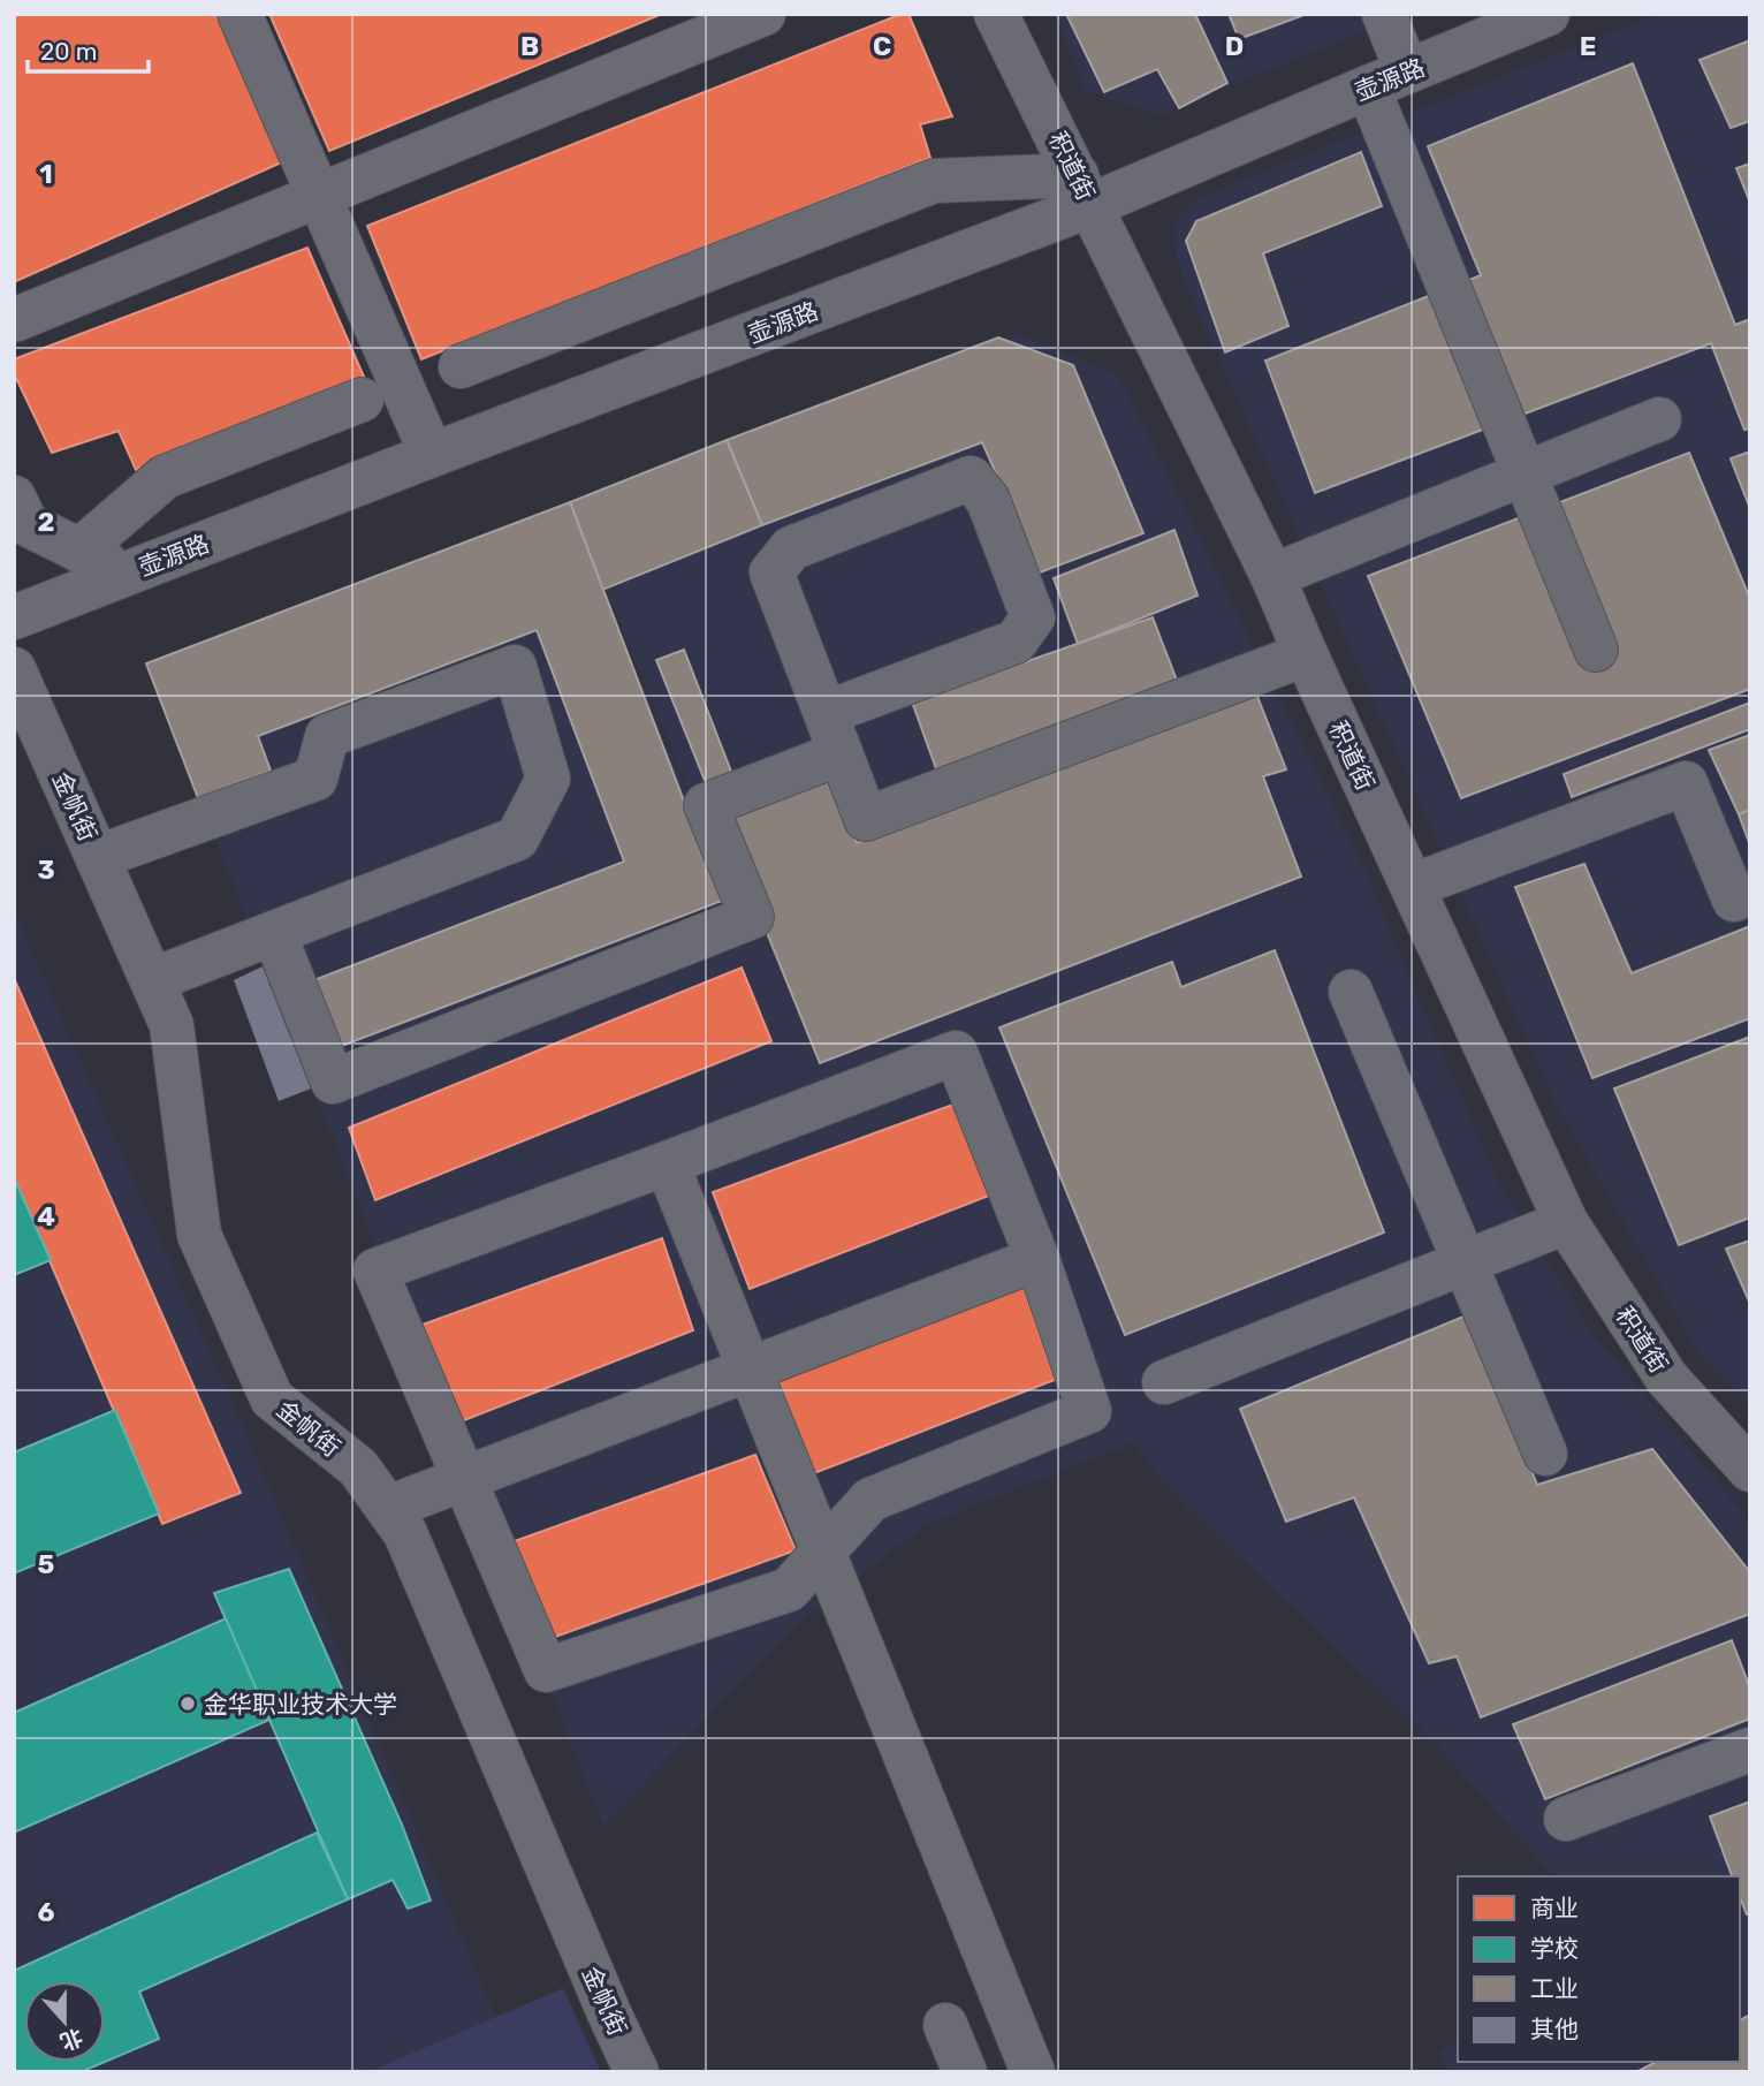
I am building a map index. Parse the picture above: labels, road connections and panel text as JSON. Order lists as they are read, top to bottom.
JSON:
{
  "streets": {
    "street": ["壶源路", "积道街", "金帆街"]
  },
  "crossings": [
    ["壶源路", "积道街"]
  ],
  "places": ["金华职业技术大学"],
  "legend": [
    "商业",
    "学校",
    "工业",
    "其他"
  ],
  "scale_bar": "20 m",
  "north": "bottom",
  "grid": {
    "columns": [
      "B",
      "C",
      "D",
      "E"
    ],
    "rows": [
      "1",
      "2",
      "3",
      "4",
      "5",
      "6"
    ]
  }
}
